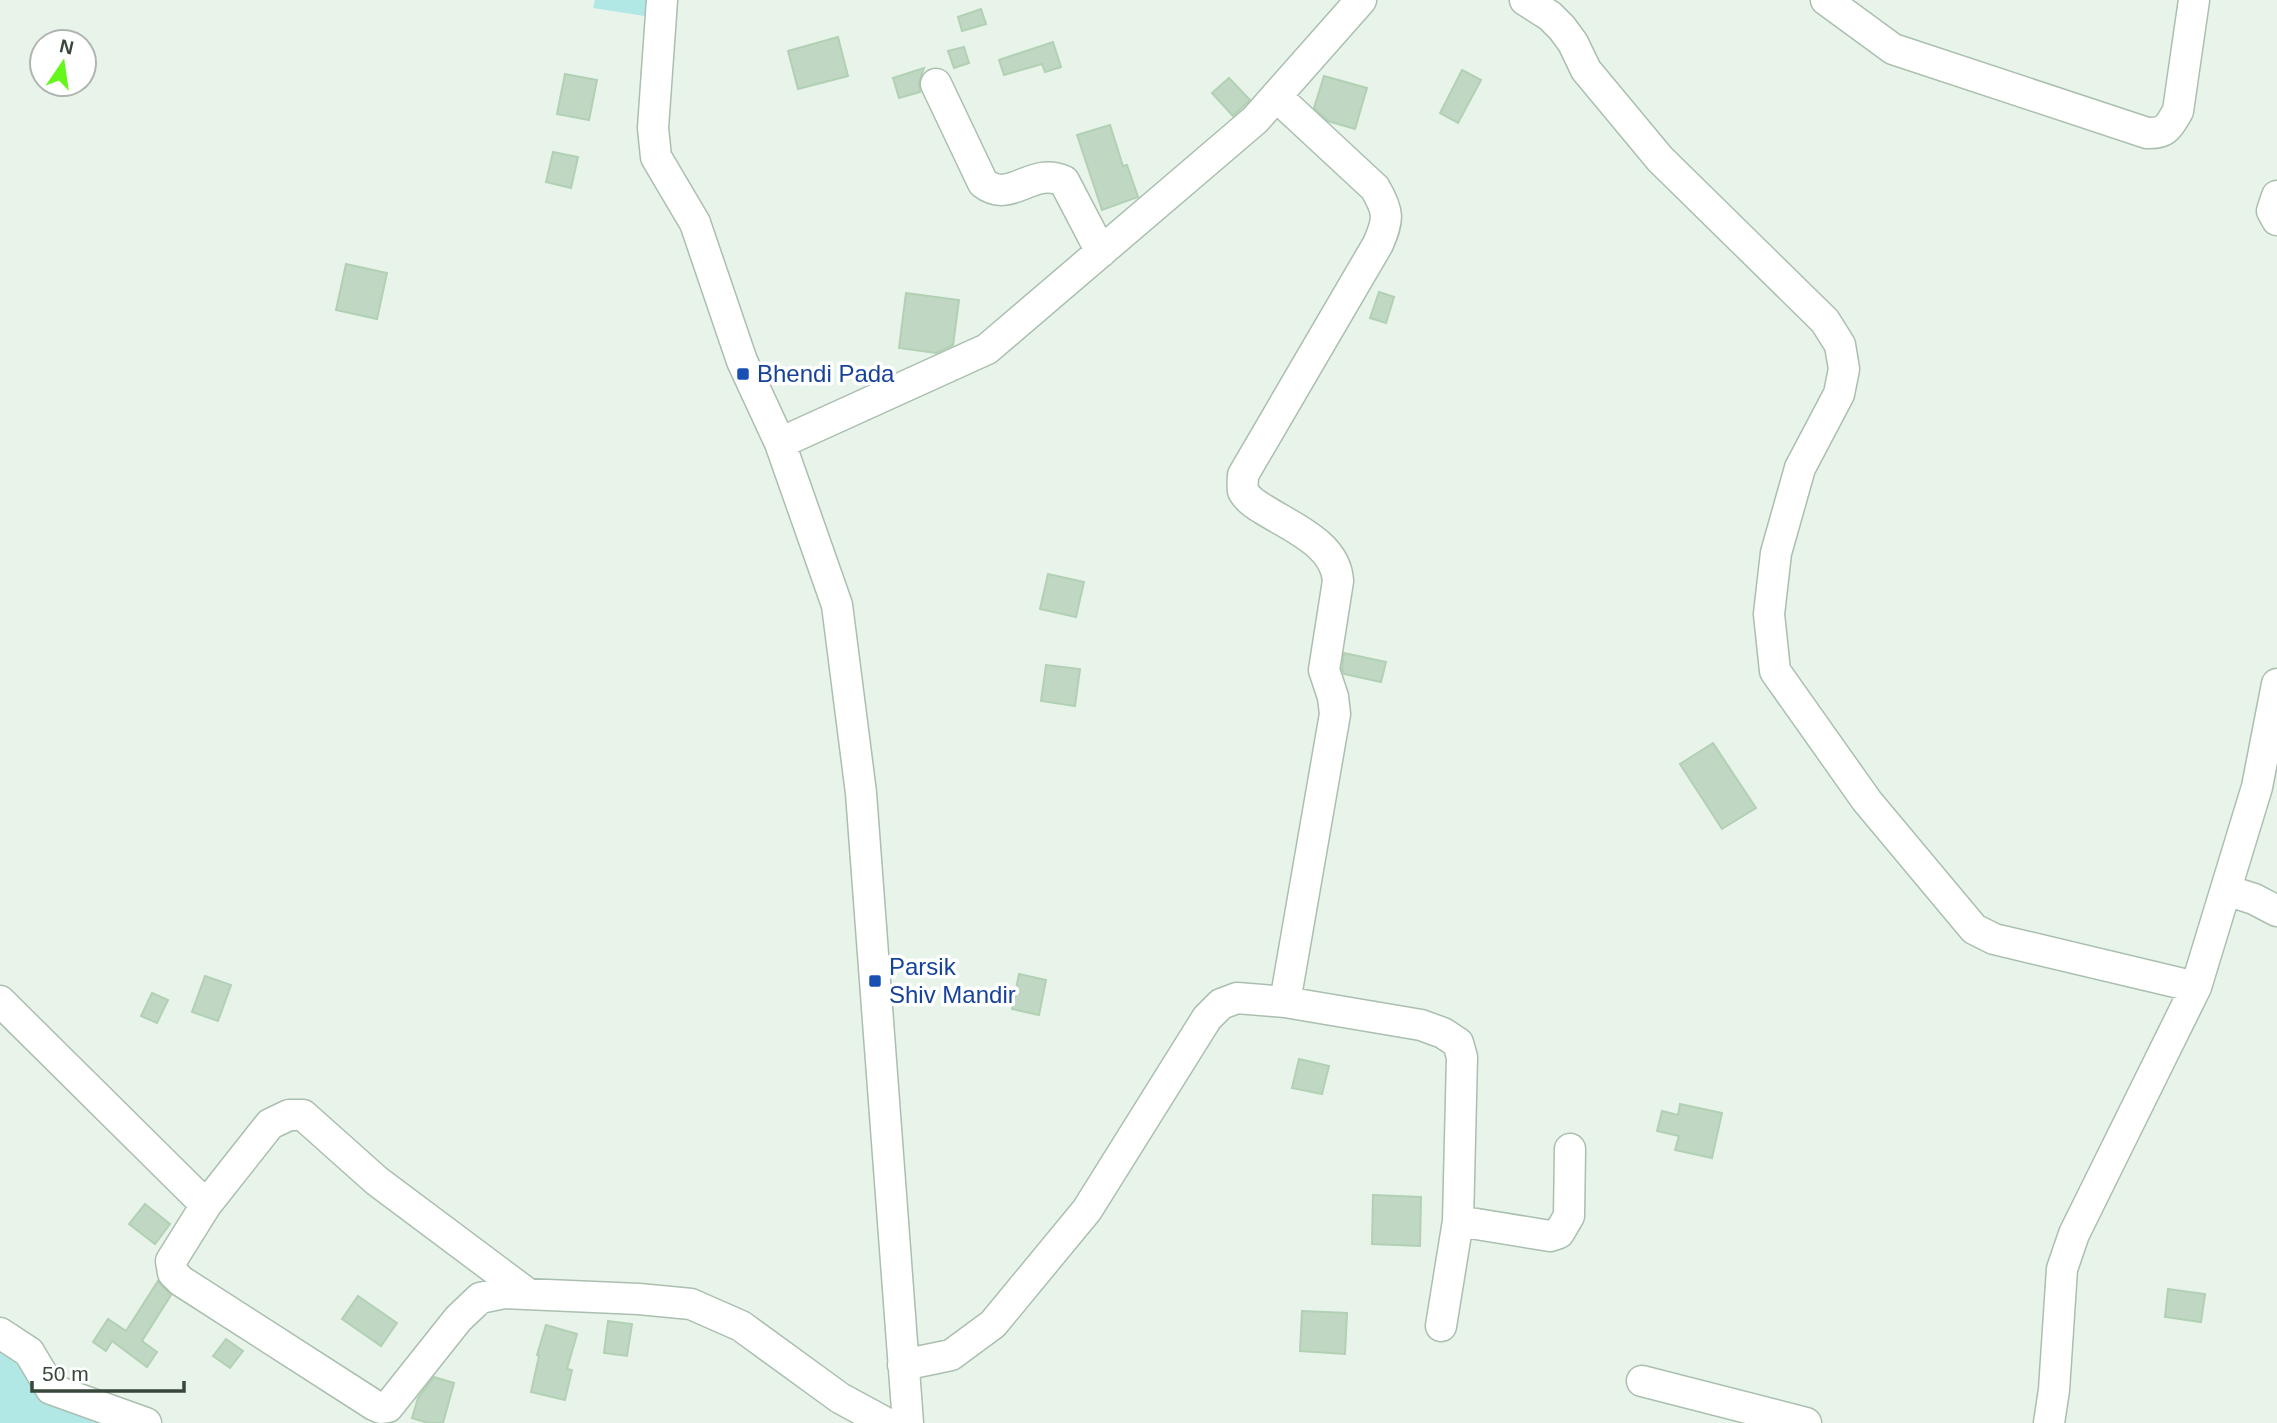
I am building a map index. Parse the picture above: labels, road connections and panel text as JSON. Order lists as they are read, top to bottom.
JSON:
{
  "places": {
    "transit": ["Bhendi Pada", "Parsik Shiv Mandir"]
  },
  "scale_bar": "50 m",
  "north": "top"
}
